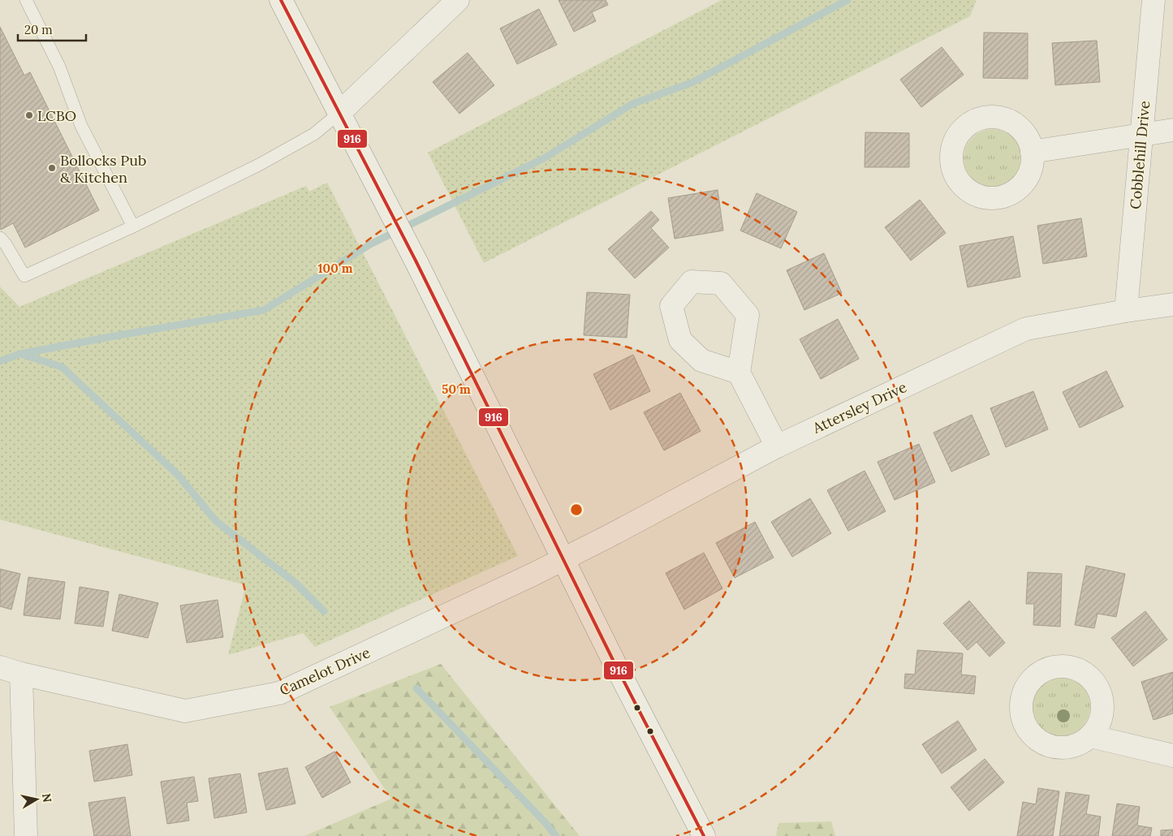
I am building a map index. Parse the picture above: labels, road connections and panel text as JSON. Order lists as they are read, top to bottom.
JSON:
{
  "streets": {
    "street": ["Cobblehill Drive", "Attersley Drive", "Camelot Drive"]
  },
  "crossings": [
    ["Cobblehill Drive", "Attersley Drive"],
    ["Attersley Drive", "Camelot Drive"]
  ],
  "places": ["LCBO", "Bollocks Pub & Kitchen"],
  "lines": ["transit line 916"],
  "scale_bar": "20 m",
  "north": "right",
  "rings": ["100 m", "50 m"]
}
